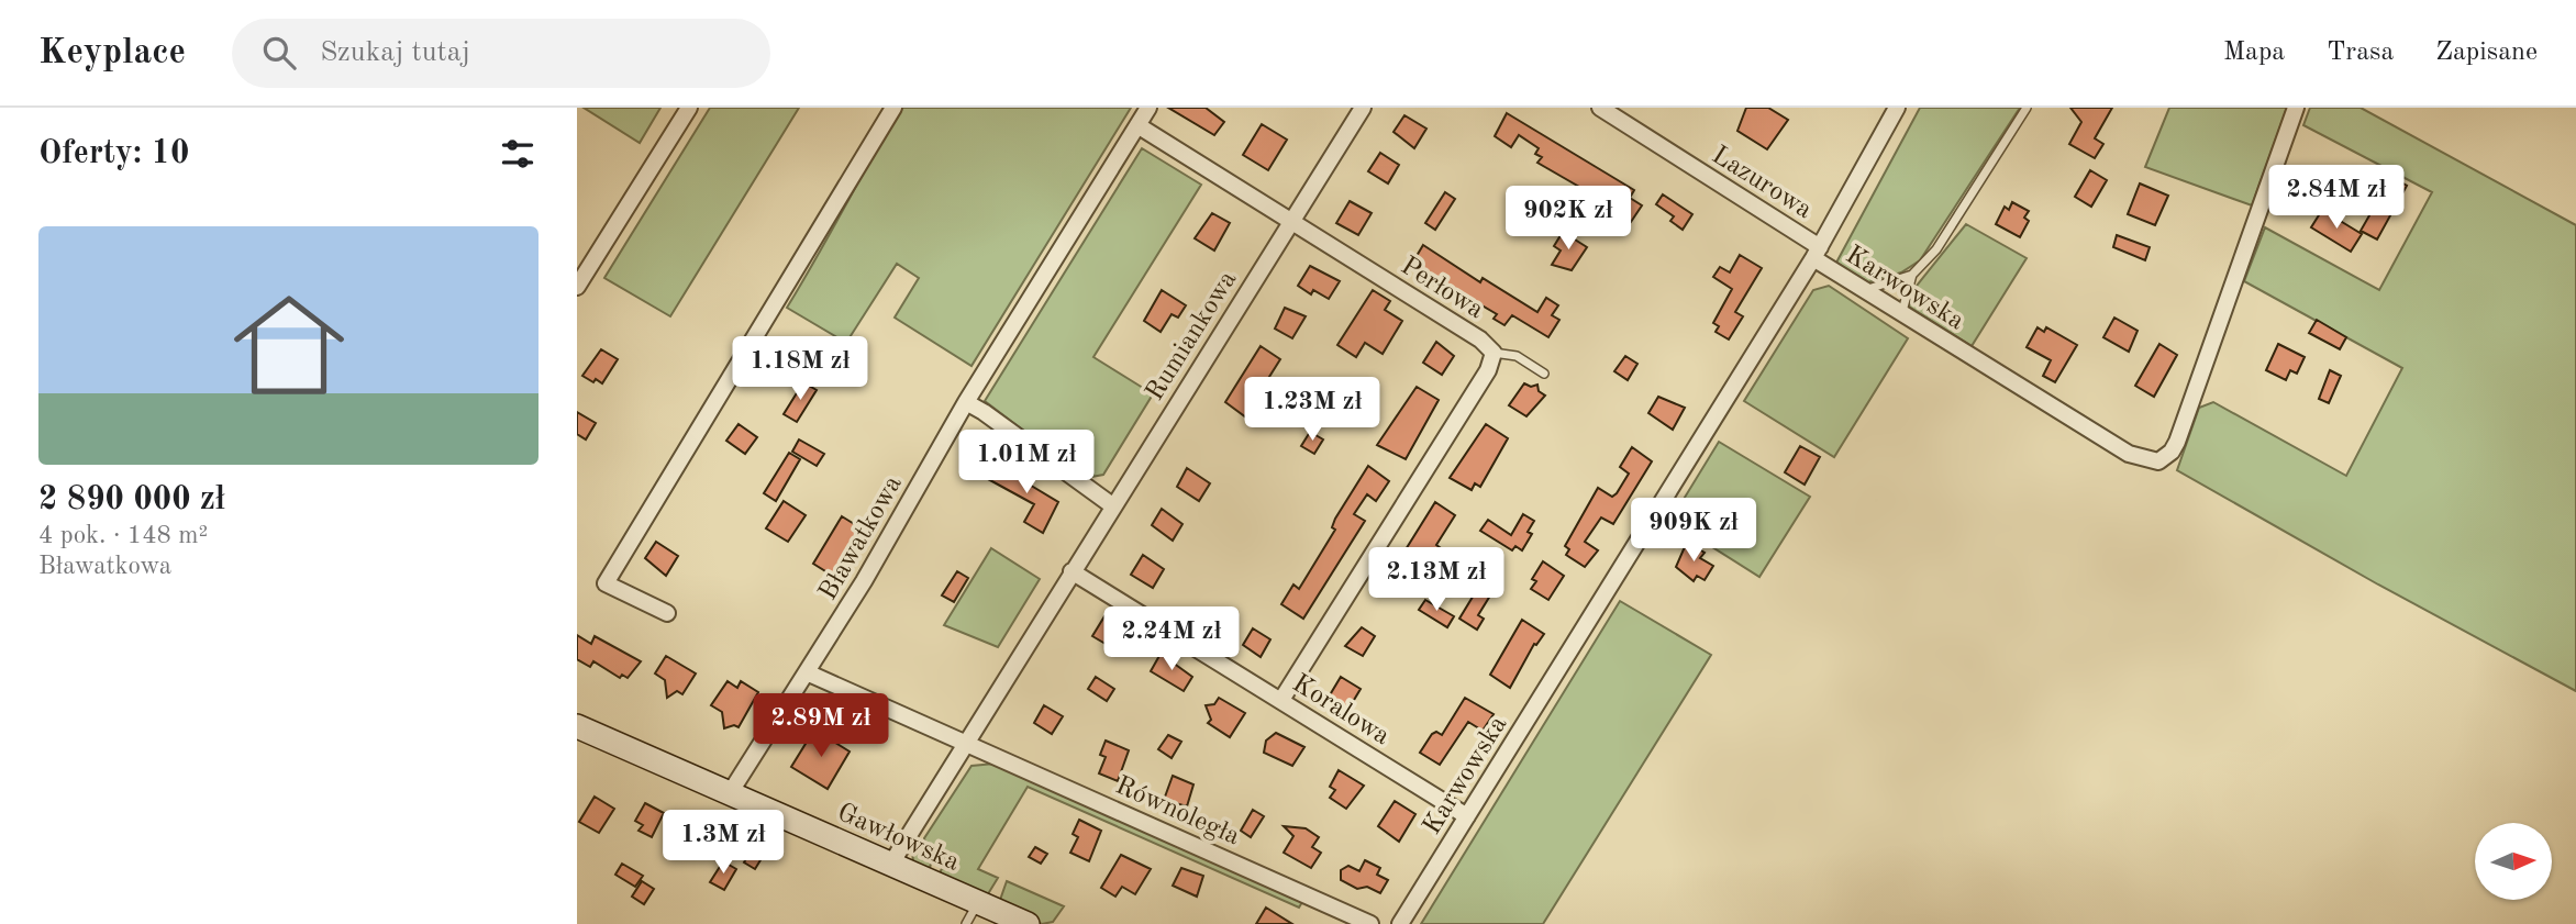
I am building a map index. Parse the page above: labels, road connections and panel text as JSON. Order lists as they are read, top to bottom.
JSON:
{
  "streets": {
    "street": [
      "Lazurowa",
      "Perłowa",
      "Karwowska",
      "Rumiankowa",
      "Bławatkowa",
      "Koralowa",
      "Równoległa",
      "Gawłowska"
    ]
  },
  "crossings": [
    ["Lazurowa", "Karwowska"],
    ["Perłowa", "Rumiankowa"],
    ["Perłowa", "Bławatkowa"],
    ["Perłowa", "Koralowa"],
    ["Karwowska", "Koralowa"],
    ["Rumiankowa", "Koralowa"],
    ["Rumiankowa", "Równoległa"],
    ["Rumiankowa", "Gawłowska"],
    ["Bławatkowa", "Równoległa"],
    ["Bławatkowa", "Gawłowska"]
  ],
  "north": "right",
  "page": {
    "header": "Keyplace",
    "search": "Szukaj tutaj",
    "nav": ["Mapa", "Trasa", "Zapisane"],
    "heading": "Oferty: 10",
    "price": [
      "2.84M zł",
      "902K zł",
      "1.18M zł",
      "1.23M zł",
      "1.01M zł",
      "909K zł",
      "2.13M zł",
      "2.24M zł",
      "2.89M zł",
      "1.3M zł"
    ],
    "list": [
      {
        "name": "2 890 000 zł",
        "note": "4 pok. · 148 m² · Bławatkowa"
      }
    ]
  }
}
